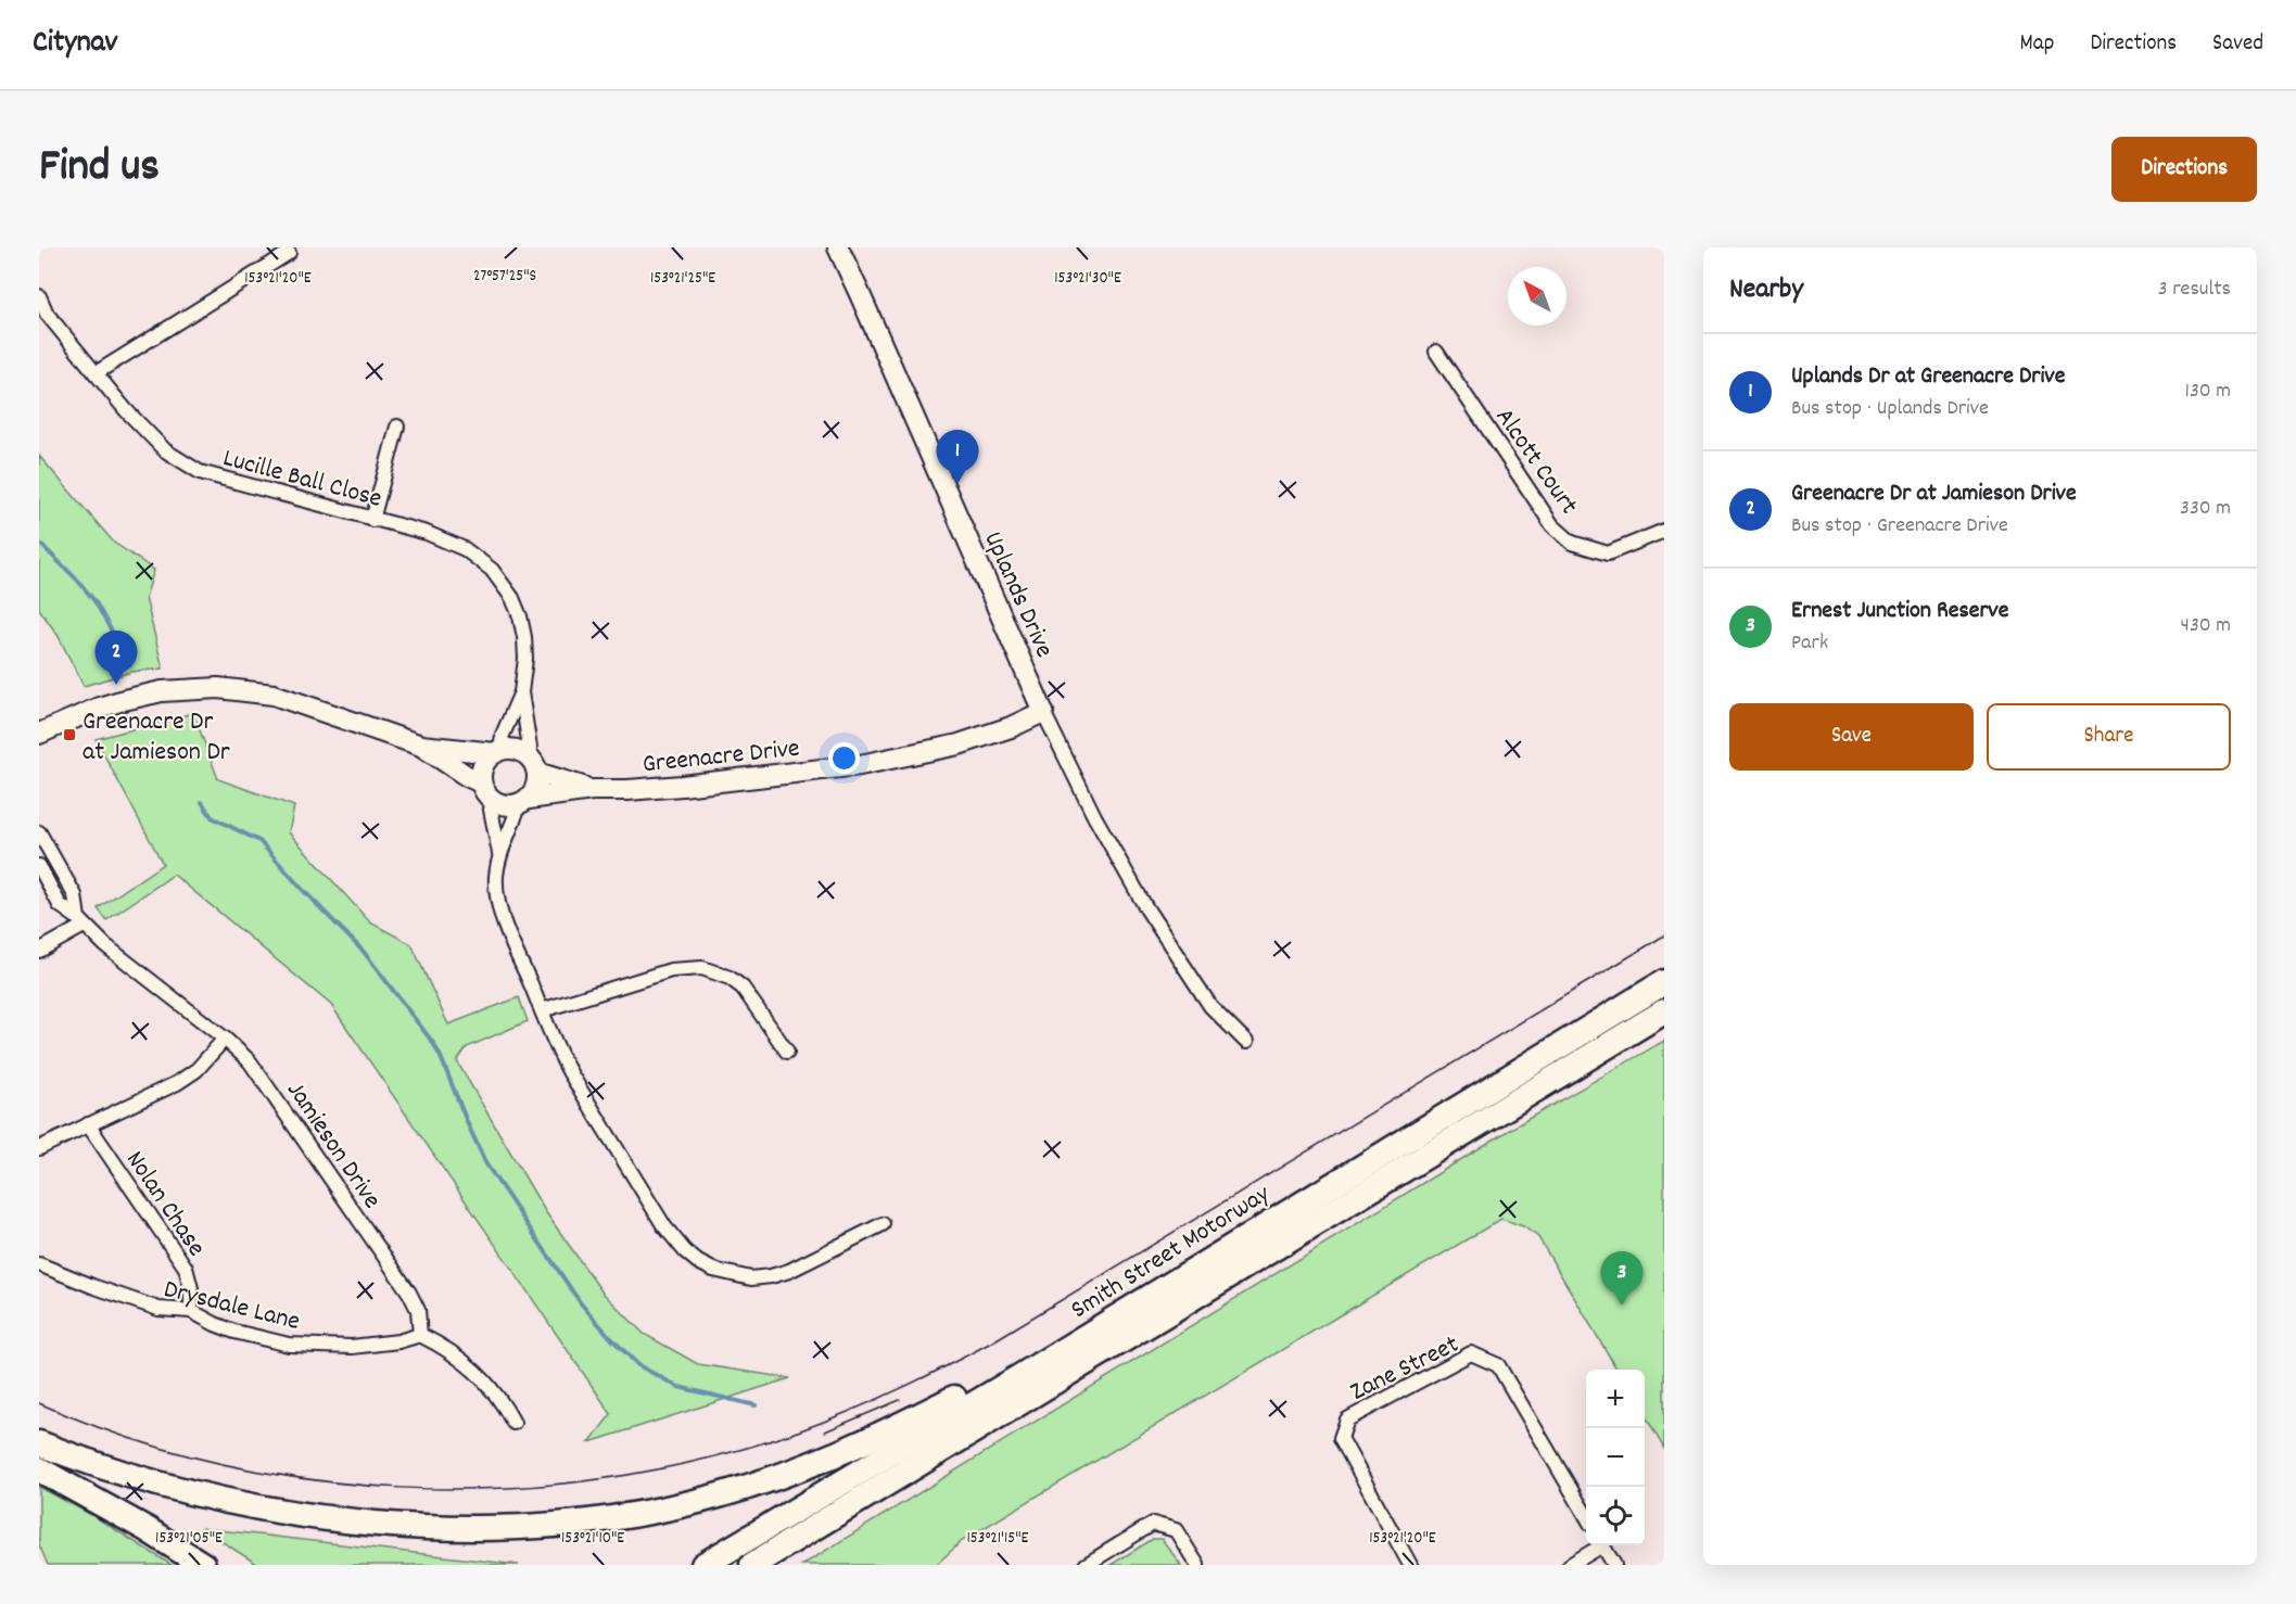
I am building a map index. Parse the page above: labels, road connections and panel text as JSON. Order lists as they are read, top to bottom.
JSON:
{
  "streets": {
    "highway": ["Smith Street Motorway"],
    "street": [
      "Alcott Court",
      "Lucille Ball Close",
      "Uplands Drive",
      "Greenacre Drive",
      "Jamieson Drive",
      "Nolan Chase",
      "Drysdale Lane",
      "Zane Street"
    ]
  },
  "crossings": [
    ["Lucille Ball Close", "Greenacre Drive"],
    ["Uplands Drive", "Greenacre Drive"],
    ["Jamieson Drive", "Drysdale Lane"],
    ["Nolan Chase", "Drysdale Lane"]
  ],
  "places": {
    "transit": ["Greenacre Dr at Jamieson Dr"]
  },
  "north": "top left",
  "page": {
    "header": "Citynav",
    "nav": ["Map", "Directions", "Saved"],
    "title": "Find us",
    "buttons": [
      "Directions",
      ["Save", "Share"]
    ],
    "heading": ["Nearby", "3 results"],
    "list": [
      {
        "mark": "1",
        "name": "Uplands Dr at Greenacre Drive",
        "note": "Bus stop · Uplands Drive",
        "value": "130 m"
      },
      {
        "mark": "2",
        "name": "Greenacre Dr at Jamieson Drive",
        "note": "Bus stop · Greenacre Drive",
        "value": "330 m"
      },
      {
        "mark": "3",
        "name": "Ernest Junction Reserve",
        "note": "Park",
        "value": "430 m"
      }
    ],
    "pins": ["1", "2", "3"],
    "map_buttons": ["+", "−"]
  },
  "coordinates": [
    "27°57'25\"S",
    "153°21'20\"E",
    "153°21'25\"E",
    "153°21'30\"E",
    "153°21'05\"E",
    "153°21'10\"E",
    "153°21'15\"E"
  ]
}
